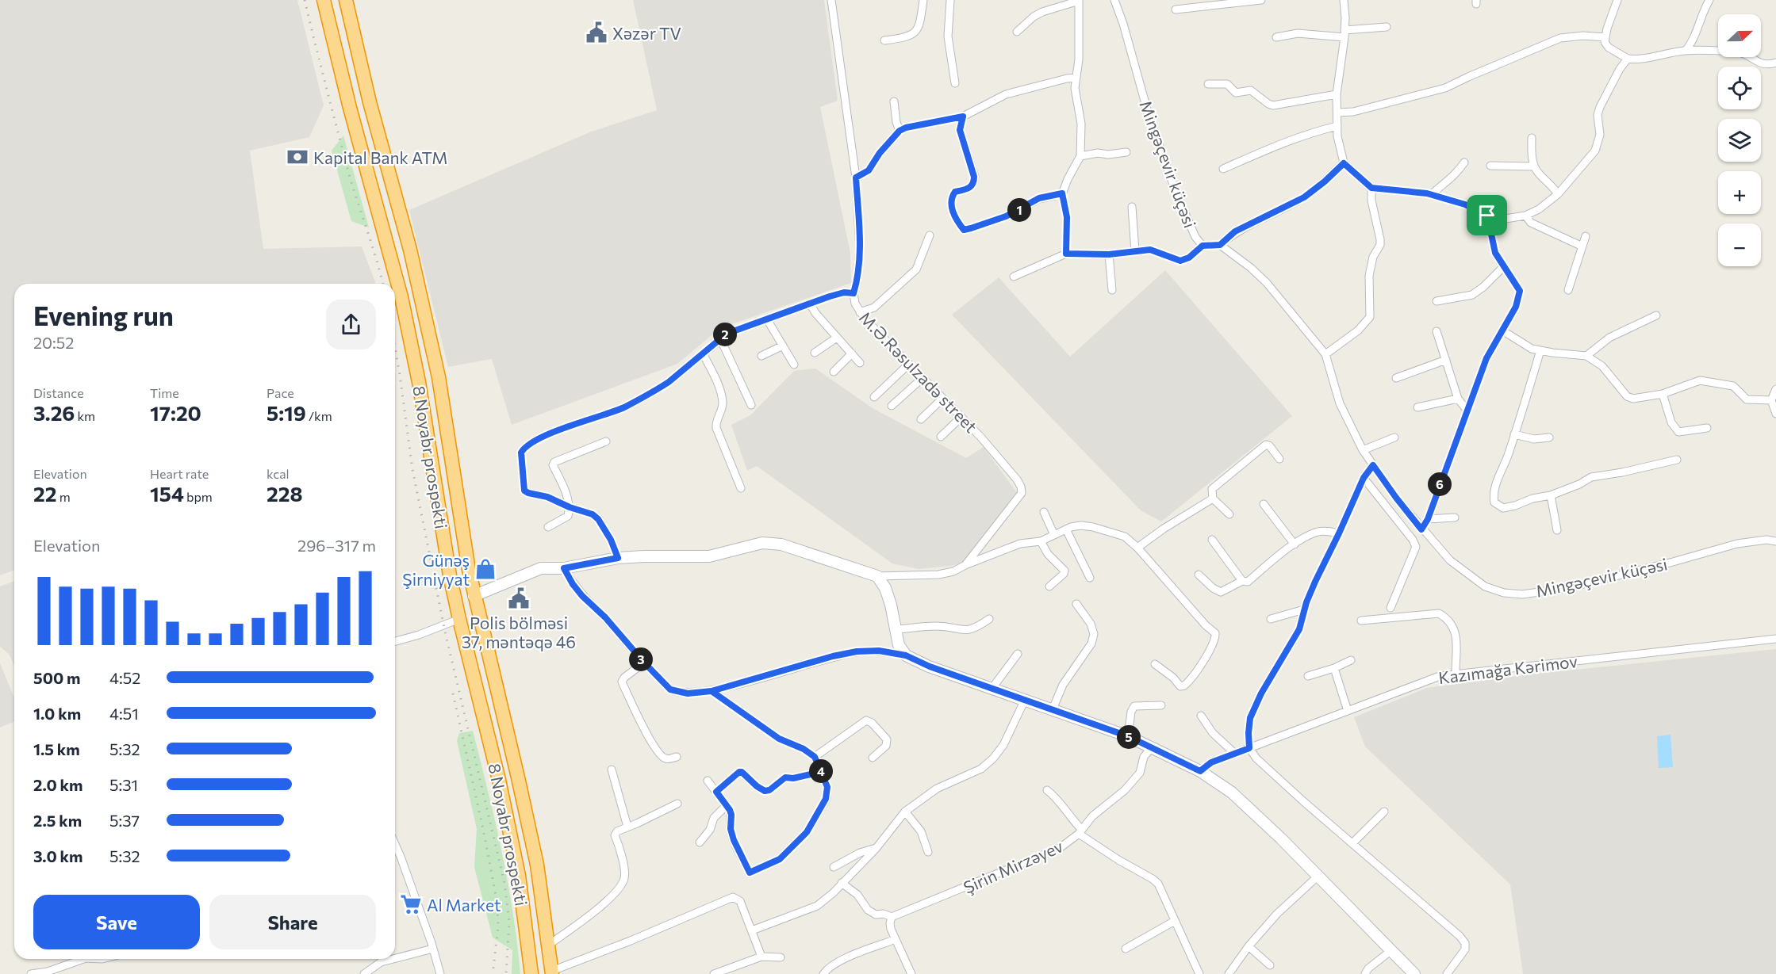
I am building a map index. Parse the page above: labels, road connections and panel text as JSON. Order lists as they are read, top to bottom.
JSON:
{
  "streets": {
    "highway": ["8 Noyabr prospekti"],
    "street": [
      "Mingəçevir küçəsi",
      "M.Ə.Rəsulzadə street",
      "Kazımağa Kərimov",
      "Şirin Mirzəyev"
    ]
  },
  "places": {
    "public building": ["Xəzər TV", "Polis bölməsi 37, məntəqə 46"],
    "bank": ["Kapital Bank ATM"],
    "shop": ["Günəş Şirniyyat"],
    "supermarket": ["Al Market"]
  },
  "north": "right",
  "page": {
    "map_buttons": ["+", "−"],
    "pins": [
      "1",
      "2",
      "6",
      "3",
      "5",
      "4"
    ],
    "heading": ["Evening run", "20:52"],
    "stats": [
      ["Distance", "3.26 km"],
      ["Time", "17:20"],
      ["Pace", "5:19 /km"],
      ["Elevation", "22 m"],
      ["Heart rate", "154 bpm"],
      ["kcal", "228"]
    ],
    "chart": ["Elevation", "296–317 m"],
    "list": [
      {
        "name": "500 m",
        "note": "4:52"
      },
      {
        "name": "1.0 km",
        "note": "4:51"
      },
      {
        "name": "1.5 km",
        "note": "5:32"
      },
      {
        "name": "2.0 km",
        "note": "5:31"
      },
      {
        "name": "2.5 km",
        "note": "5:37"
      },
      {
        "name": "3.0 km",
        "note": "5:32"
      }
    ],
    "buttons": ["Save", "Share"]
  }
}
